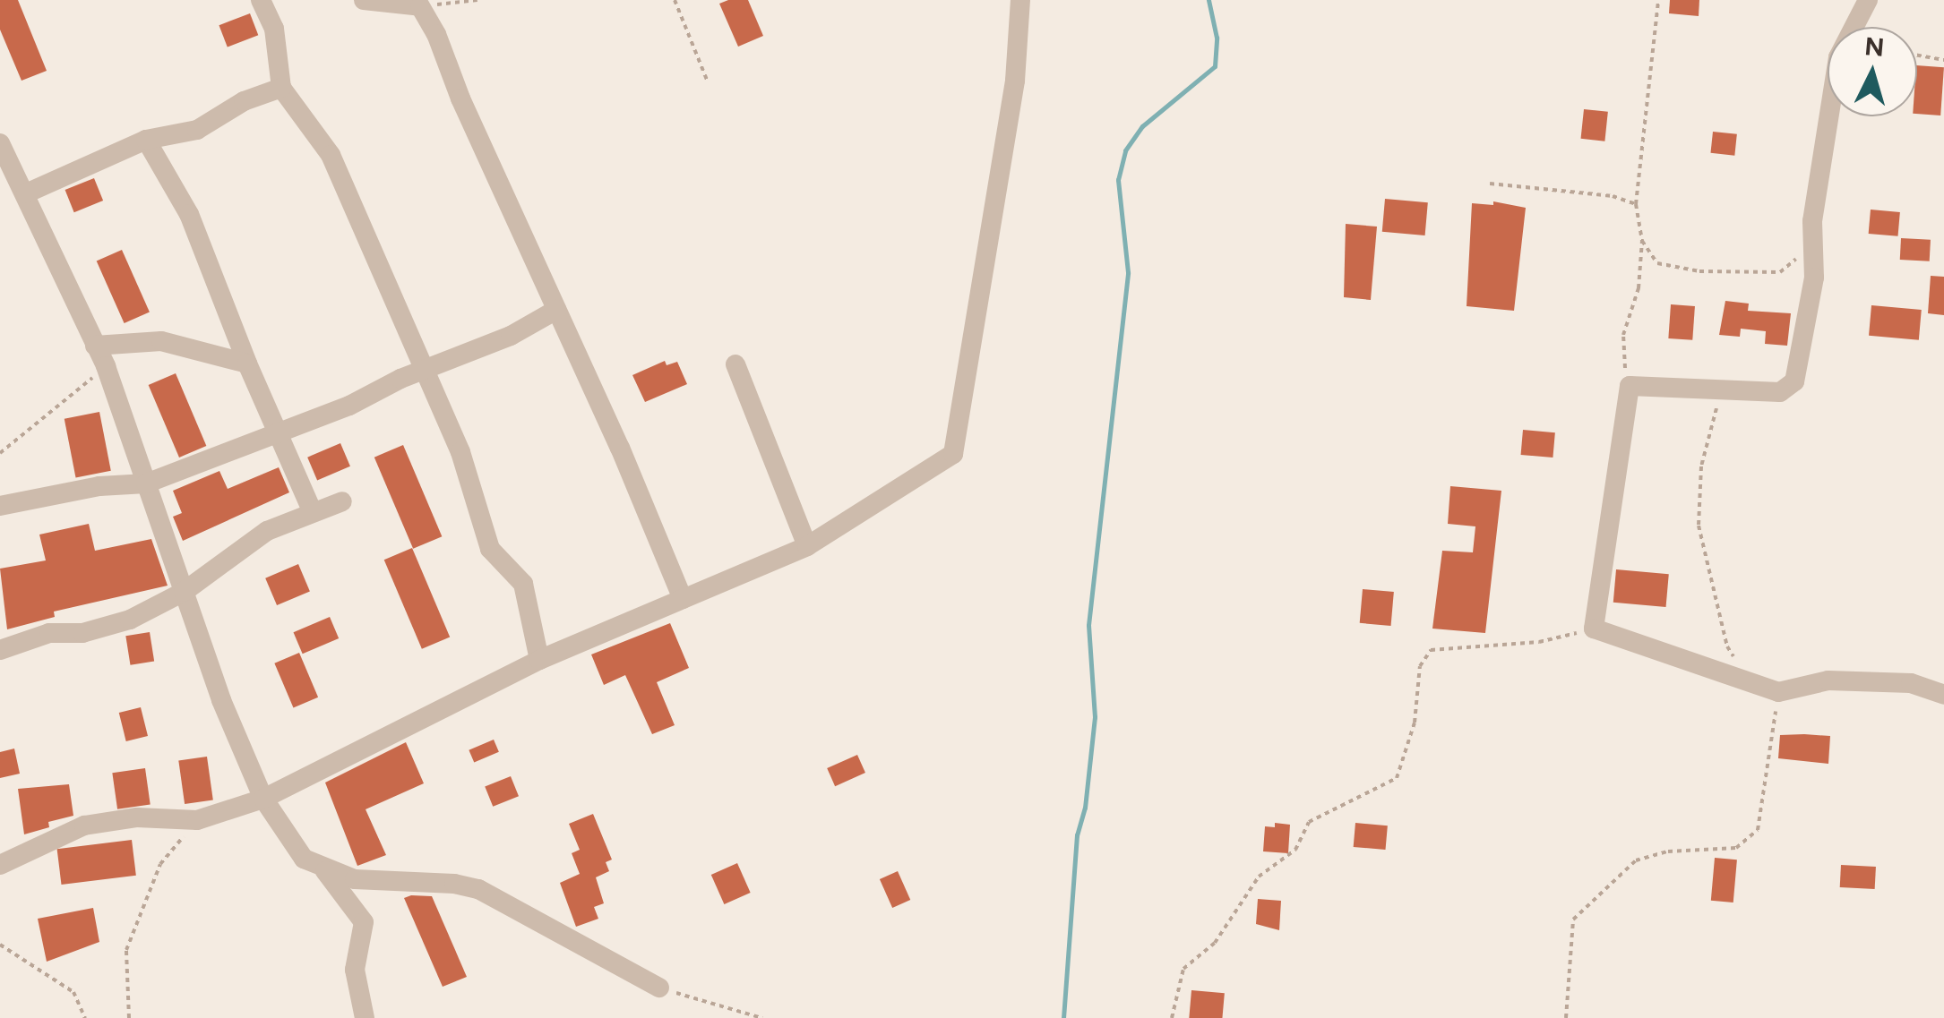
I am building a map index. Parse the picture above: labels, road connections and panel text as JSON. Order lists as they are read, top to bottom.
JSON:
{
  "north": "top"
}
